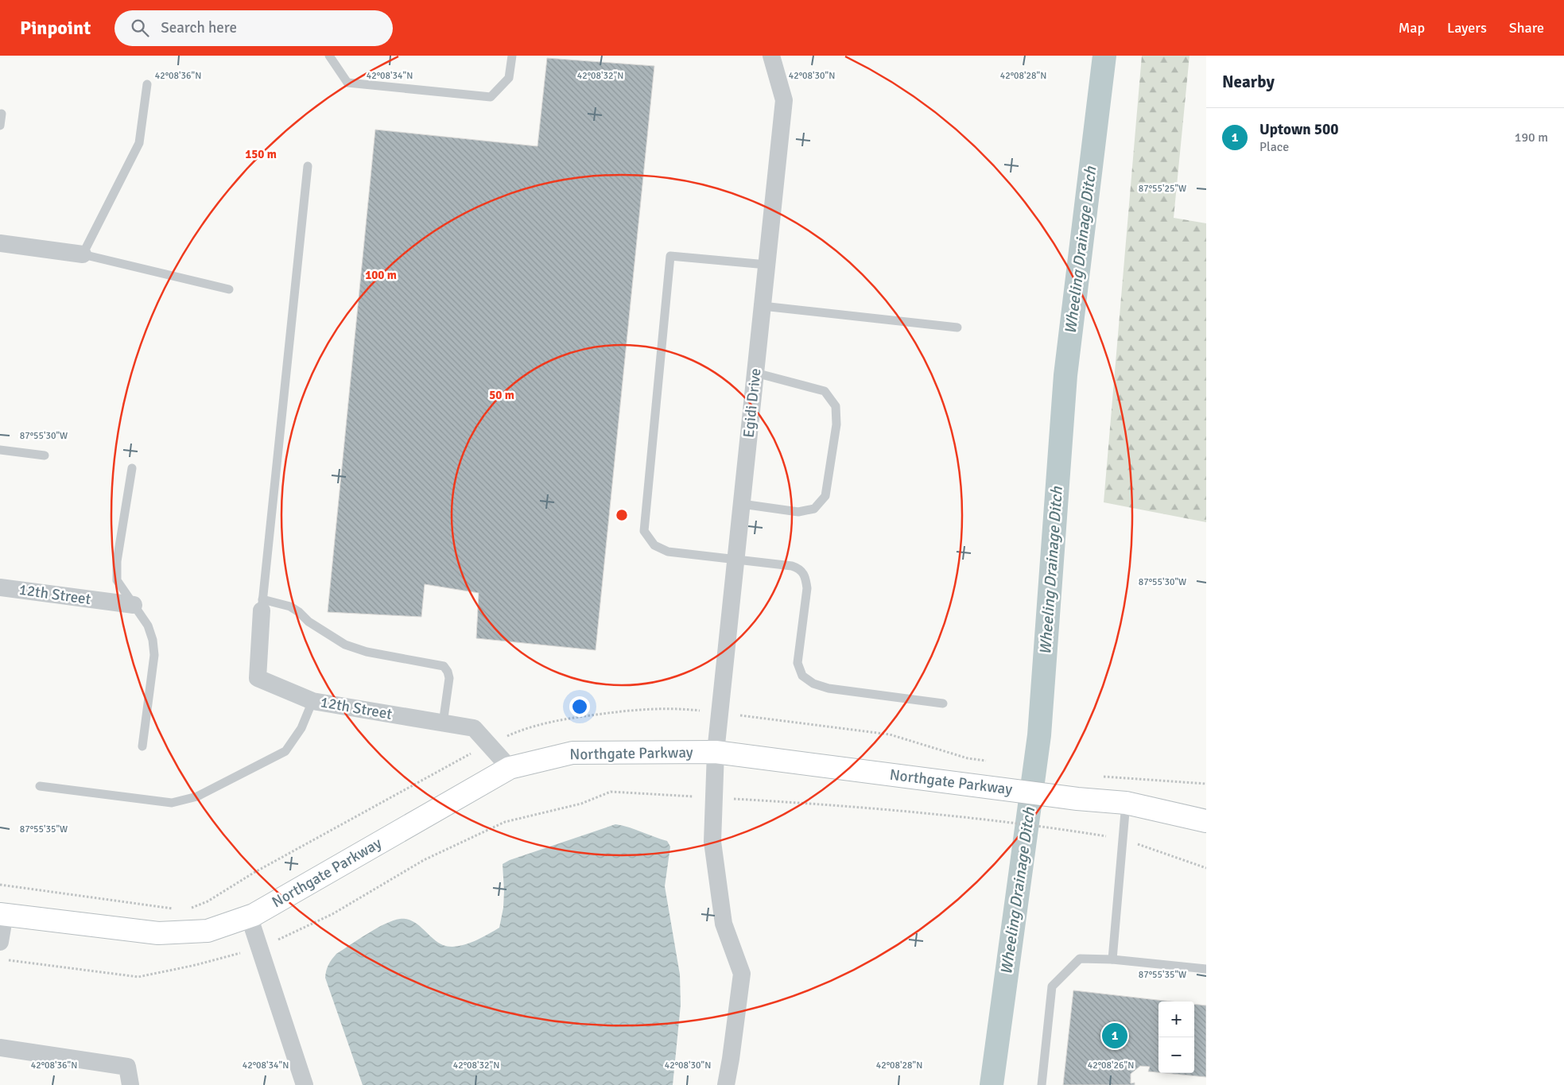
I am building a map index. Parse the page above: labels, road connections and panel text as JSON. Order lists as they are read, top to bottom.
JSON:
{
  "streets": {
    "street": ["Egidi Drive", "12th Street", "Northgate Parkway"]
  },
  "crossings": [
    ["Egidi Drive", "Northgate Parkway"],
    ["12th Street", "Northgate Parkway"]
  ],
  "water": ["Wheeling Drainage Ditch"],
  "page": {
    "header": "Pinpoint",
    "search": "Search here",
    "nav": ["Map", "Layers", "Share"],
    "heading": "Nearby",
    "list": [
      {
        "mark": "1",
        "name": "Uptown 500",
        "note": "Place",
        "value": "190 m"
      }
    ],
    "map_buttons": ["+", "−"],
    "pins": "1"
  },
  "coordinates": [
    "42°08'36\"N",
    "42°08'34\"N",
    "42°08'32\"N",
    "42°08'30\"N",
    "42°08'28\"N",
    "87°55'25\"W",
    "87°55'30\"W",
    "87°55'35\"W",
    "42°08'26\"N"
  ],
  "rings": ["150 m", "100 m", "50 m"]
}
